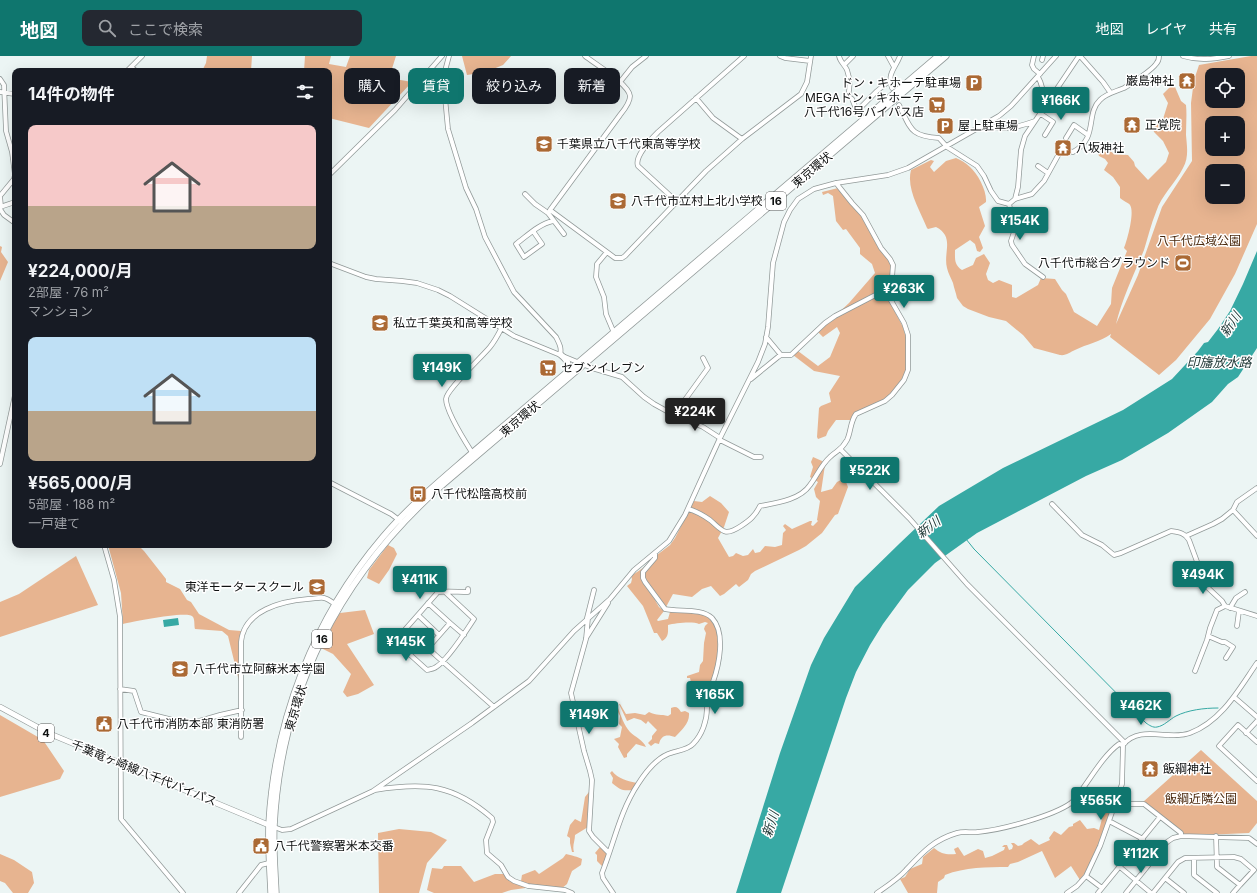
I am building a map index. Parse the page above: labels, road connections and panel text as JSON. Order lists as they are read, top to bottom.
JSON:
{
  "streets": {
    "highway": ["東京環状", "16"],
    "main road": ["4", "千葉竜ヶ崎線八千代バイパス"]
  },
  "crossings": [
    ["東京環状", "千葉竜ヶ崎線八千代バイパス"]
  ],
  "water": ["新川", "印旛放水路"],
  "parks": ["八千代広域公園", "飯綱近隣公園"],
  "places": {
    "temple": [
      "巌島神社",
      "正覚院",
      "八坂神社",
      "飯綱神社"
    ],
    "parking": ["ドン・キホーテ駐車場", "屋上駐車場"],
    "supermarket": ["MEGAドン・キホーテ 八千代16号バイパス店", "セブンイレブン"],
    "school or university": [
      "千葉県立八千代東高等学校",
      "八千代市立村上北小学校",
      "私立千葉英和高等学校",
      "東洋モータースクール",
      "八千代市立阿蘇米本学園"
    ],
    "sports": ["八千代市総合グラウンド"],
    "bus stop": ["八千代松陰高校前"],
    "public building": ["八千代市消防本部 東消防署", "八千代警察署米本交番"]
  },
  "page": {
    "header": "地図",
    "search": "ここで検索",
    "nav": ["地図", "レイヤ", "共有"],
    "map_buttons": ["+", "−"],
    "chip": [
      "購入",
      "賃貸",
      "絞り込み",
      "新着"
    ],
    "heading": "14件の物件",
    "price": [
      "¥166K",
      "¥154K",
      "¥263K",
      "¥149K",
      "¥224K",
      "¥522K",
      "¥494K",
      "¥411K",
      "¥145K",
      "¥165K",
      "¥462K",
      "¥149K",
      "¥565K",
      "¥112K"
    ],
    "list": [
      {
        "name": "¥224,000/月",
        "note": "2部屋 · 76 m² · マンション"
      },
      {
        "name": "¥565,000/月",
        "note": "5部屋 · 188 m² · 一戸建て"
      }
    ]
  }
}
